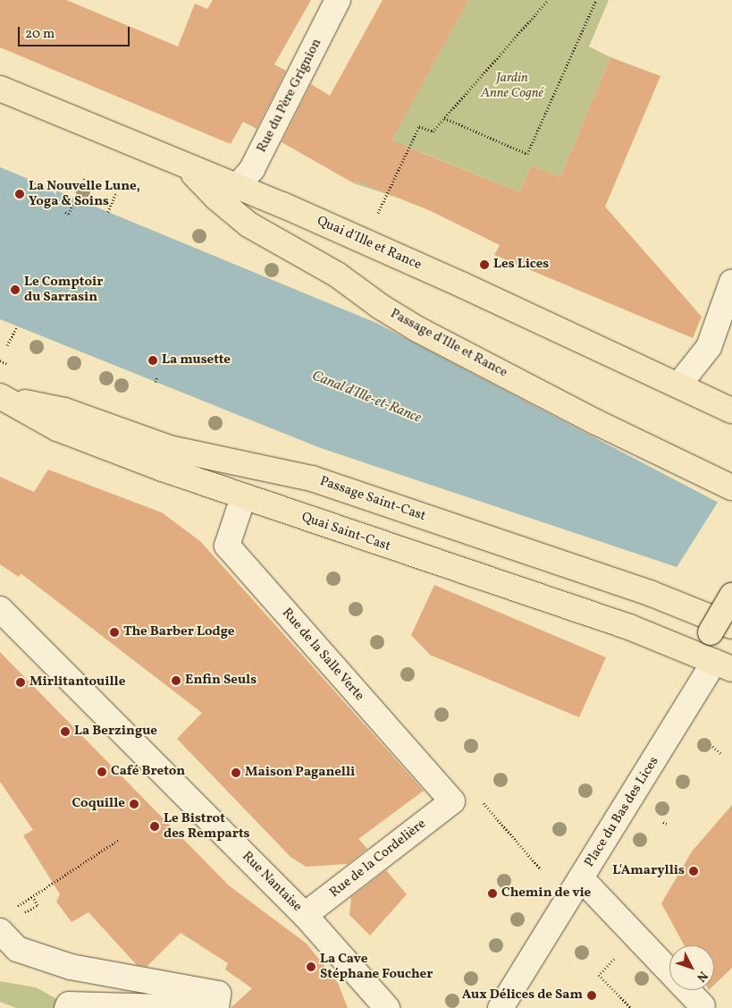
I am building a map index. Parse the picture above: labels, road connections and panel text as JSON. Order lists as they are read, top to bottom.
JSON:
{
  "streets": {
    "main road": [
      "Quai d'Ille et Rance",
      "Passage d'Ille et Rance",
      "Passage Saint-Cast",
      "Quai Saint-Cast"
    ],
    "street": [
      "Rue du Père Grignion",
      "Rue de la Salle Verte",
      "Place du Bas des Lices",
      "Rue de la Cordelière",
      "Rue Nantaise"
    ]
  },
  "crossings": [
    ["Rue du Père Grignion", "Quai d'Ille et Rance"],
    ["Quai d'Ille et Rance", "Passage d'Ille et Rance"],
    ["Passage Saint-Cast", "Quai Saint-Cast"],
    ["Quai Saint-Cast", "Rue de la Salle Verte"],
    ["Quai Saint-Cast", "Place du Bas des Lices"],
    ["Rue de la Salle Verte", "Rue de la Cordelière"],
    ["Rue de la Cordelière", "Rue Nantaise"]
  ],
  "water": ["Canal d'Ille-et-Rance"],
  "parks": ["Jardin Anne Cogné"],
  "places": [
    "La Nouvelle Lune, Yoga & Soins",
    "Les Lices",
    "Le Comptoir du Sarrasin",
    "La musette",
    "The Barber Lodge",
    "Enfin Seuls",
    "Mirlitantouille",
    "La Berzingue",
    "Café Breton",
    "Maison Paganelli",
    "Coquille",
    "Le Bistrot des Remparts",
    "L'Amaryllis",
    "Chemin de vie",
    "La Cave Stéphane Foucher",
    "Aux Délices de Sam"
  ],
  "scale_bar": "20 m",
  "north": "bottom right"
}
